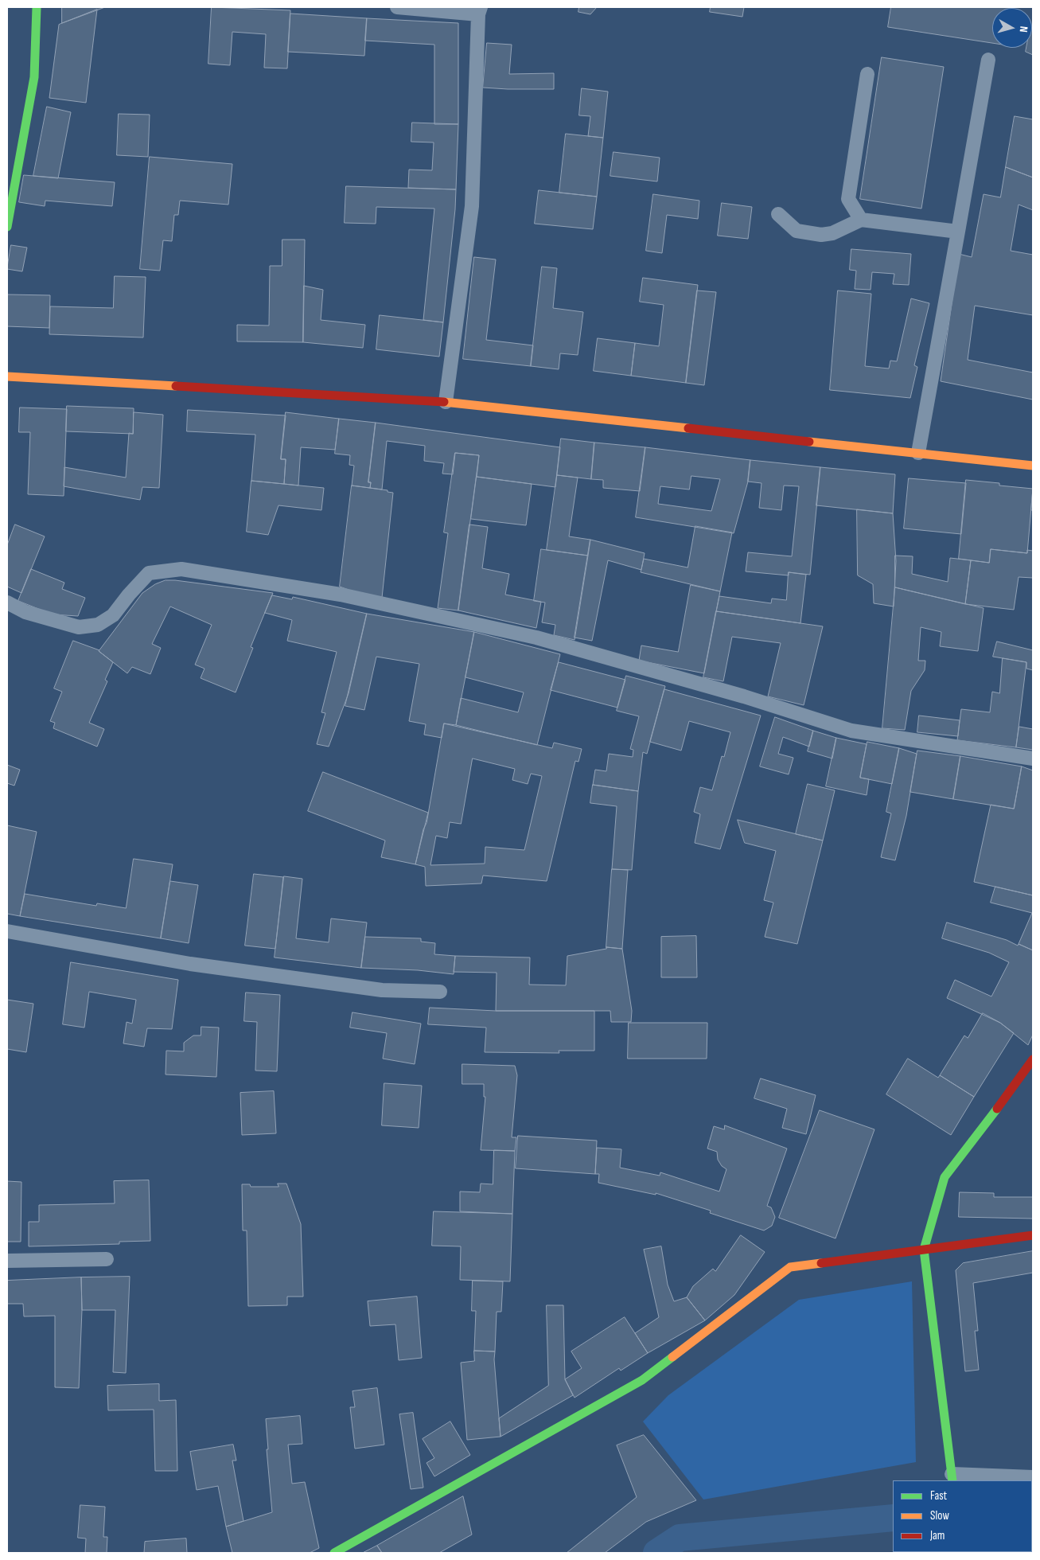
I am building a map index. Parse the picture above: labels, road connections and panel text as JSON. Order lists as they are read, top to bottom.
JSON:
{
  "legend": ["Fast", "Slow", "Jam"],
  "north": "right"
}
